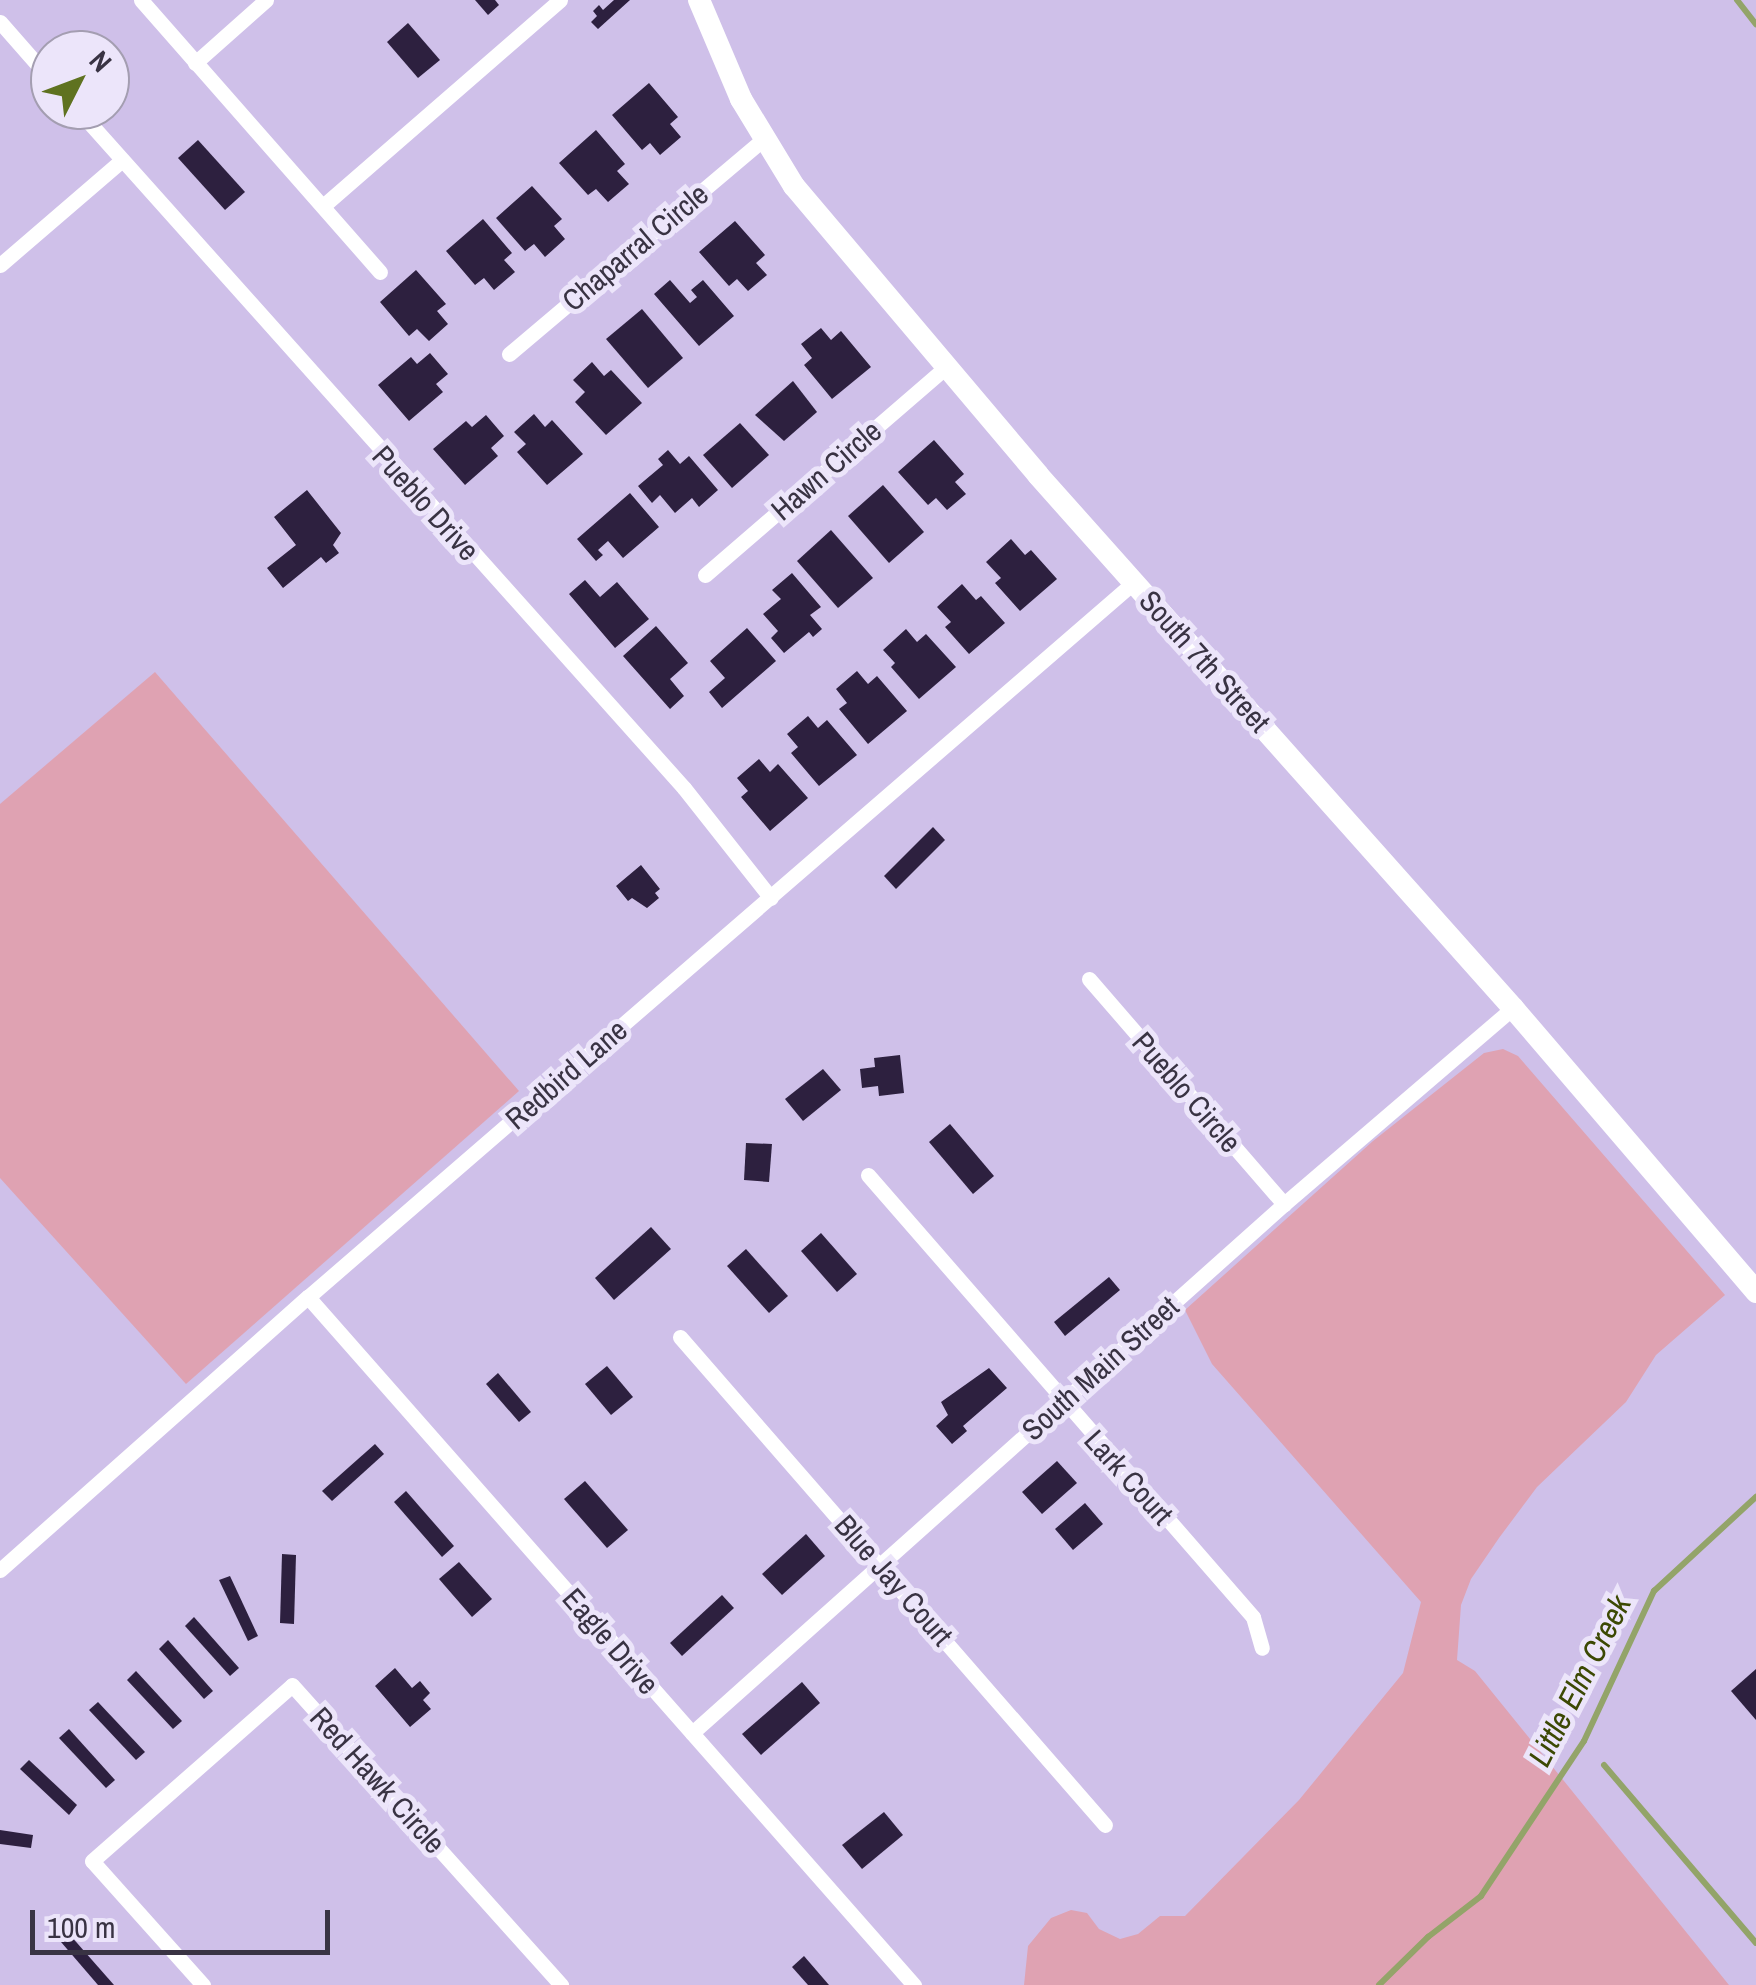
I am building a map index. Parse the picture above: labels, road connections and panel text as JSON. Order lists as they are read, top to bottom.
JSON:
{
  "streets": {
    "main road": ["South 7th Street"],
    "street": [
      "Chaparral Circle",
      "Hawn Circle",
      "Pueblo Drive",
      "Redbird Lane",
      "Pueblo Circle",
      "South Main Street",
      "Lark Court",
      "Blue Jay Court",
      "Eagle Drive",
      "Red Hawk Circle"
    ]
  },
  "crossings": [
    ["Chaparral Circle", "South 7th Street"],
    ["Hawn Circle", "South 7th Street"],
    ["Pueblo Drive", "Redbird Lane"],
    ["South 7th Street", "Redbird Lane"],
    ["South 7th Street", "South Main Street"],
    ["Redbird Lane", "Eagle Drive"],
    ["Pueblo Circle", "South Main Street"],
    ["South Main Street", "Lark Court"],
    ["South Main Street", "Blue Jay Court"],
    ["South Main Street", "Eagle Drive"]
  ],
  "water": ["Little Elm Creek"],
  "scale_bar": "100 m",
  "north": "top right"
}
